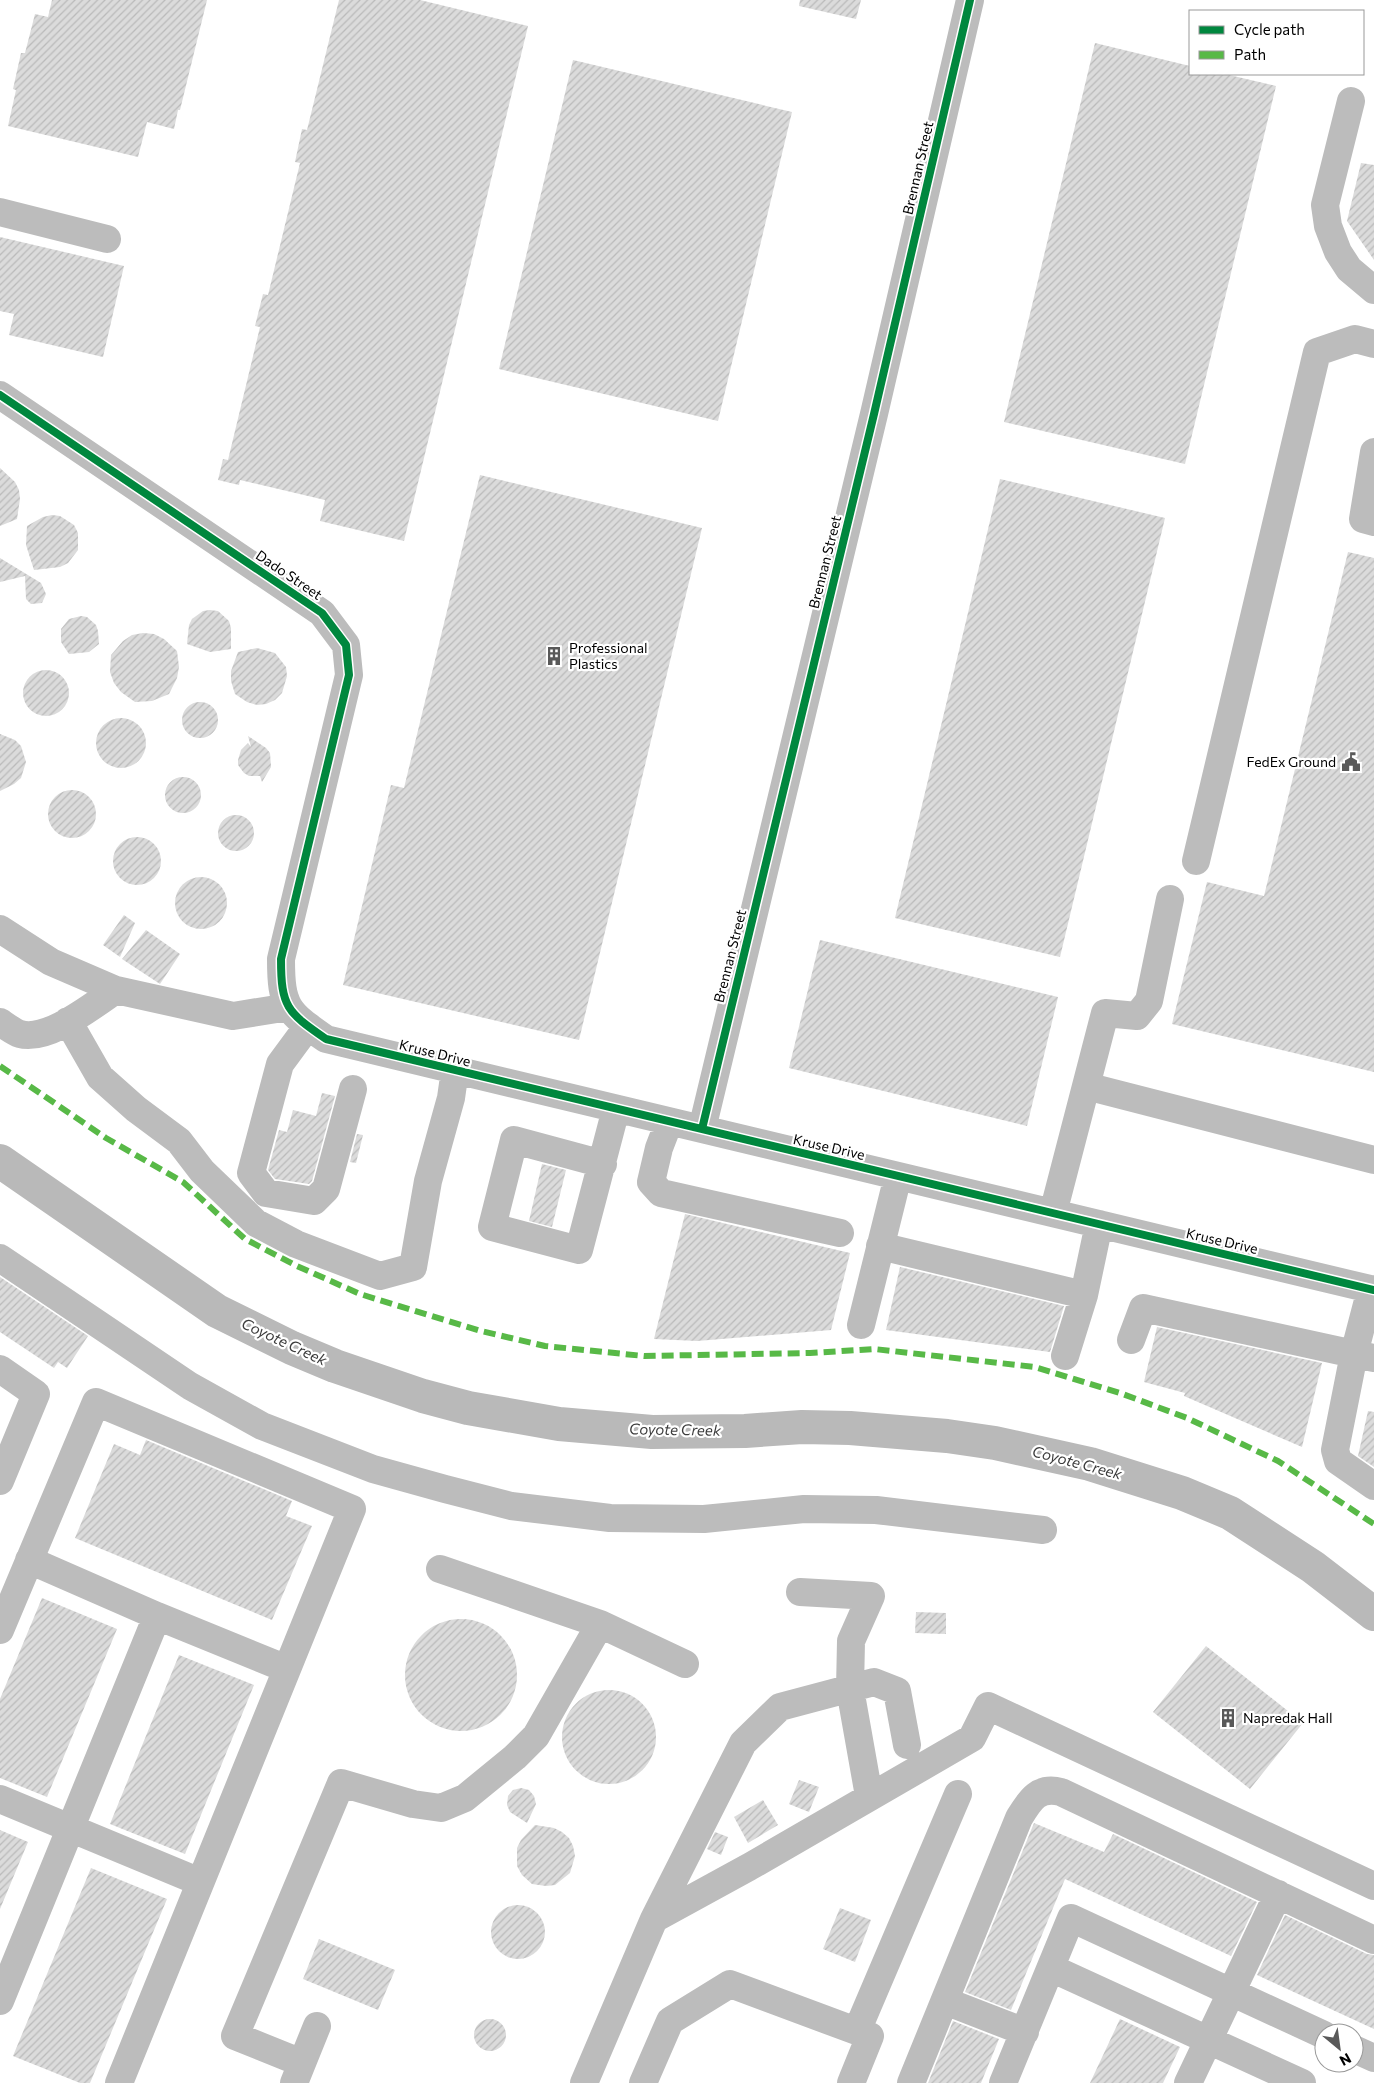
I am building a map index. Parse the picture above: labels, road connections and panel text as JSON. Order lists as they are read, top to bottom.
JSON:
{
  "streets": {
    "street": ["Brennan Street", "Dado Street", "Kruse Drive"]
  },
  "crossings": [
    ["Brennan Street", "Kruse Drive"],
    ["Dado Street", "Kruse Drive"]
  ],
  "water": ["Coyote Creek"],
  "places": {
    "building": ["Professional Plastics", "Napredak Hall"],
    "public building": ["FedEx Ground"]
  },
  "legend": ["Cycle path", "Path"],
  "north": "bottom right"
}
